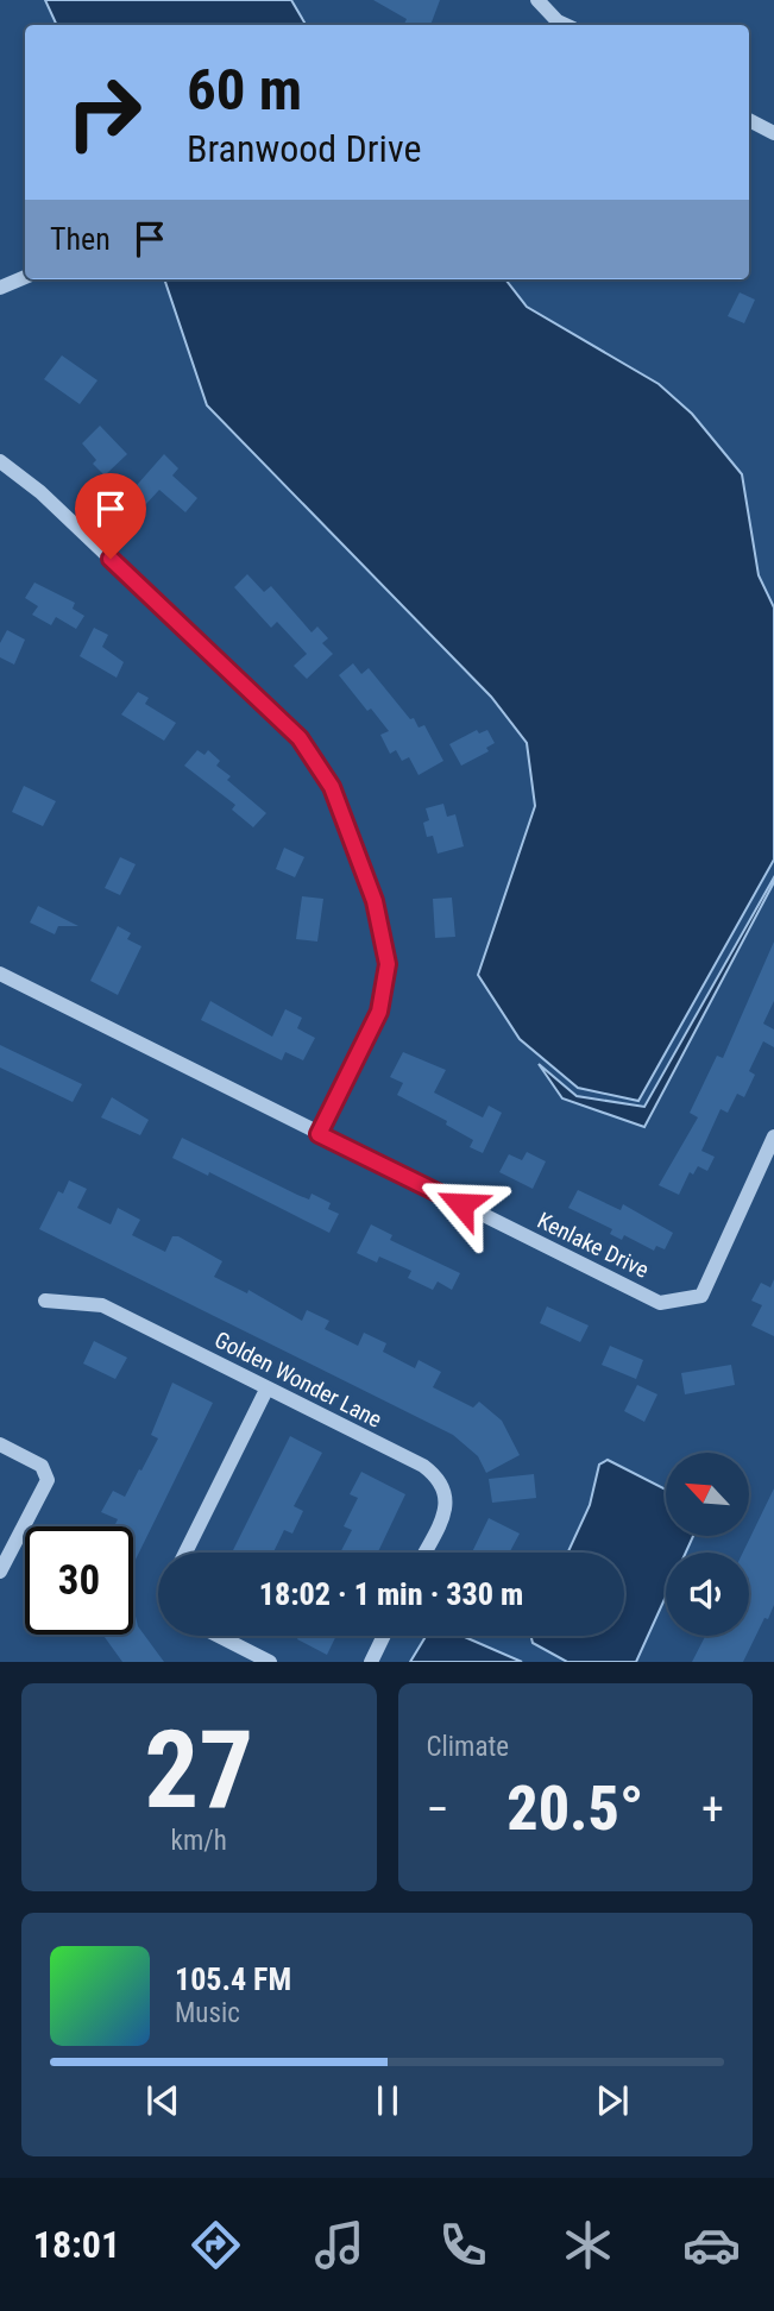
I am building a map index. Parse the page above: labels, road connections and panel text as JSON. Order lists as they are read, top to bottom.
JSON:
{
  "streets": {
    "street": ["Kenlake Drive", "Golden Wonder Lane"]
  },
  "north": "top left",
  "page": {
    "turn": ["60 m", "Branwood Drive"],
    "then": "Then",
    "limit": "30",
    "trip": "18:02 · 1 min · 330 m",
    "tile": [
      ["27", "km/h"],
      "Climate"
    ],
    "heat": ["−", "20.5°", "+"],
    "song": ["105.4 FM", "Music"],
    "tabs": "18:01"
  }
}
